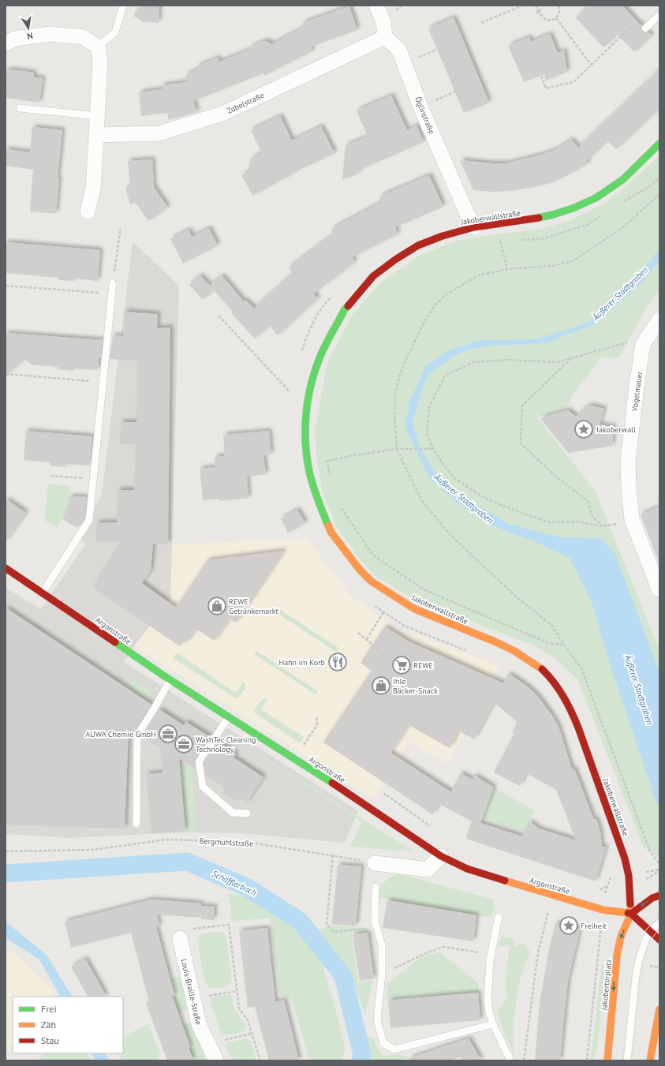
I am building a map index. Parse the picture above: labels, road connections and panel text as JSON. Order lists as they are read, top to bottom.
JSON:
{
  "streets": {
    "street": [
      "Zobelstraße",
      "Öglinstraße",
      "Jakoberwallstraße",
      "Vogelmauer",
      "Argonstraße",
      "Jakobertorplatz",
      "Louis-Braille-Straße"
    ],
    "path": ["Bergmühlstraße"]
  },
  "crossings": [
    ["Zobelstraße", "Öglinstraße"],
    ["Öglinstraße", "Jakoberwallstraße"],
    ["Jakoberwallstraße", "Argonstraße"],
    ["Jakoberwallstraße", "Jakobertorplatz"],
    ["Argonstraße", "Jakobertorplatz"]
  ],
  "one_way": ["Jakobertorplatz"],
  "water": ["Äußerer Stadtgraben", "Schäfflerbach"],
  "places": {
    "place": ["Jakoberwall", "Freiheit"],
    "shop": ["REWE Getränkemarkt", "Ihle Bäcker-Snack"],
    "restaurant": ["Hahn im Korb"],
    "supermarket": ["REWE"],
    "office": ["AUWA Chemie GmbH", "WashTec Cleaning Technology"]
  },
  "legend": ["Frei", "Zäh", "Stau"],
  "north": "bottom"
}
